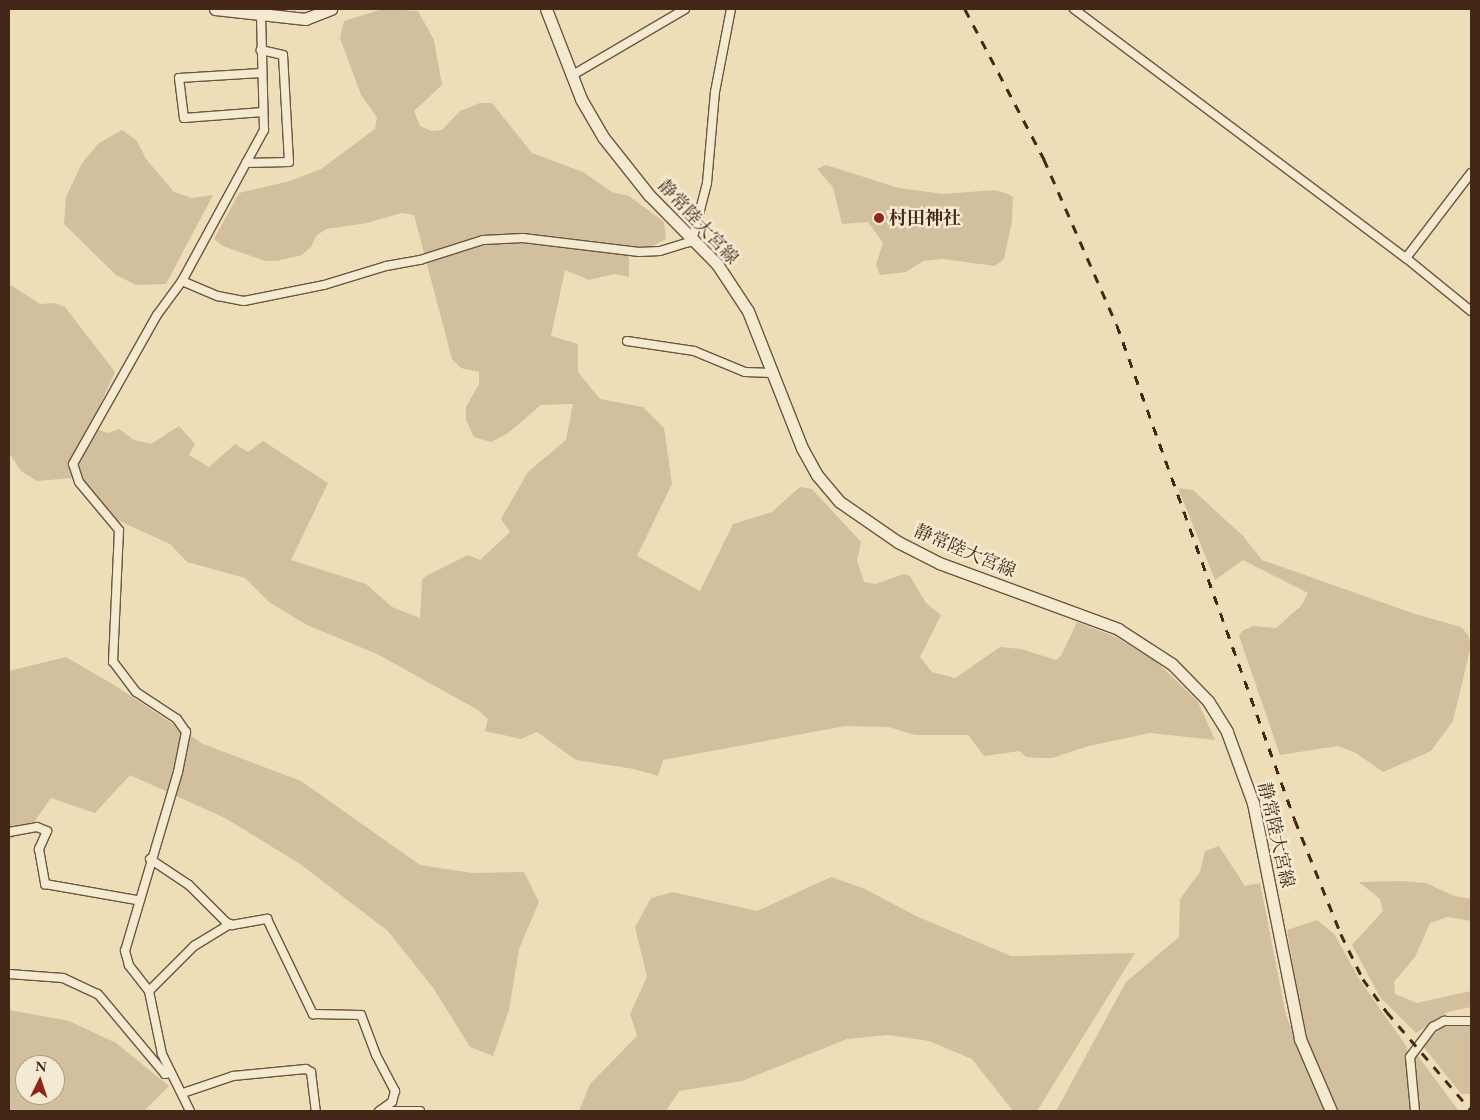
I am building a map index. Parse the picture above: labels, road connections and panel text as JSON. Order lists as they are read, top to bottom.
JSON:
{
  "streets": {
    "main road": ["静常陸大宮線"]
  },
  "places": ["村田神社"],
  "north": "top"
}
